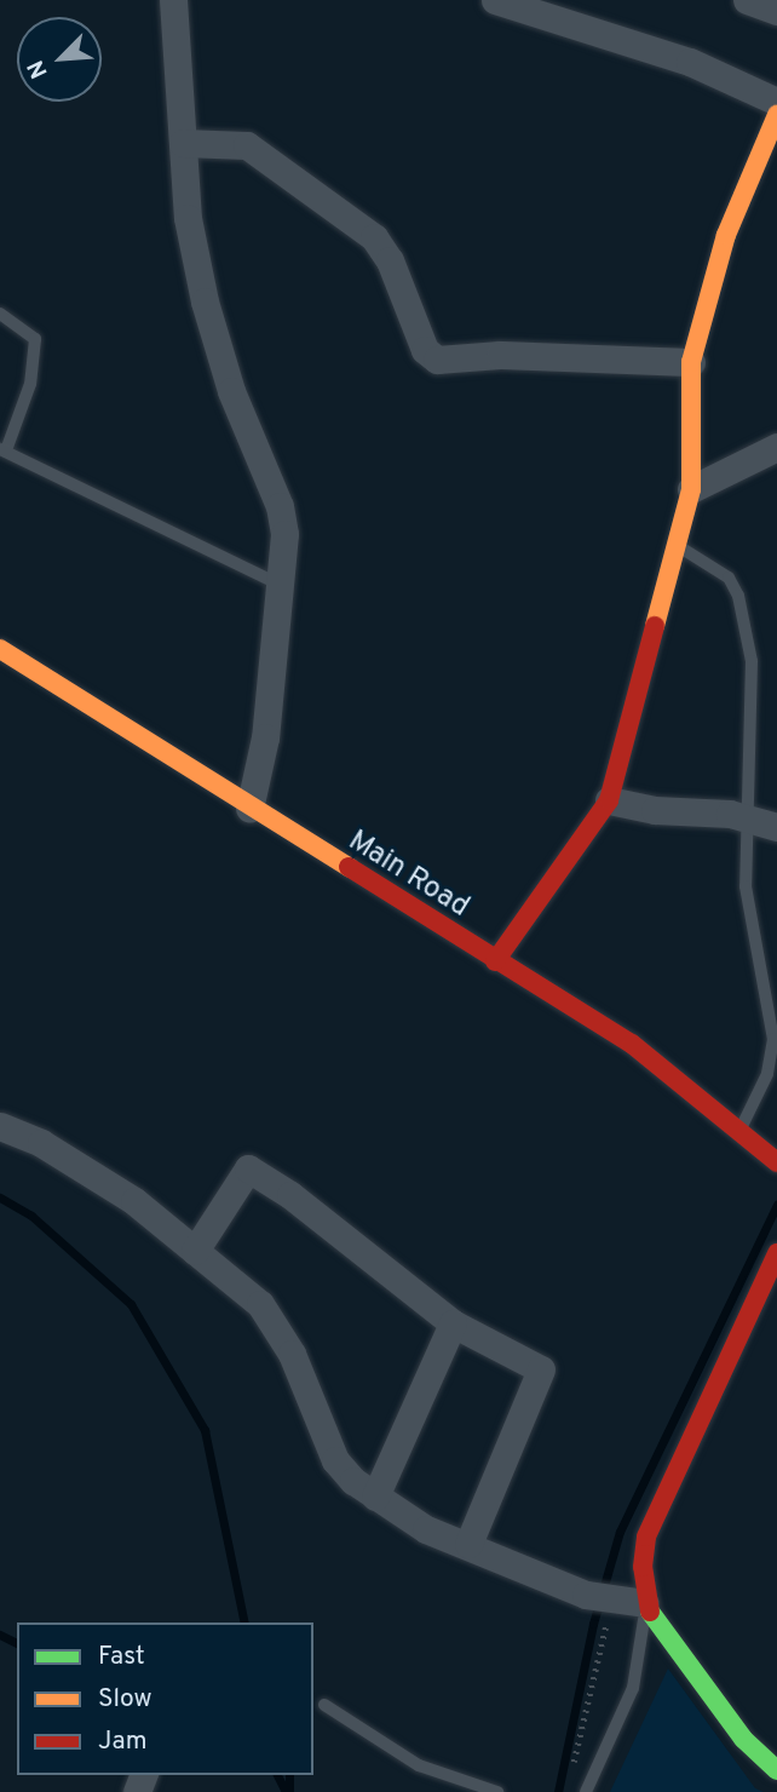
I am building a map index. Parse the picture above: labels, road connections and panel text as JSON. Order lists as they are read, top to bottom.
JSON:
{
  "streets": {
    "street": ["Main Road"]
  },
  "legend": ["Fast", "Slow", "Jam"],
  "north": "bottom left"
}
